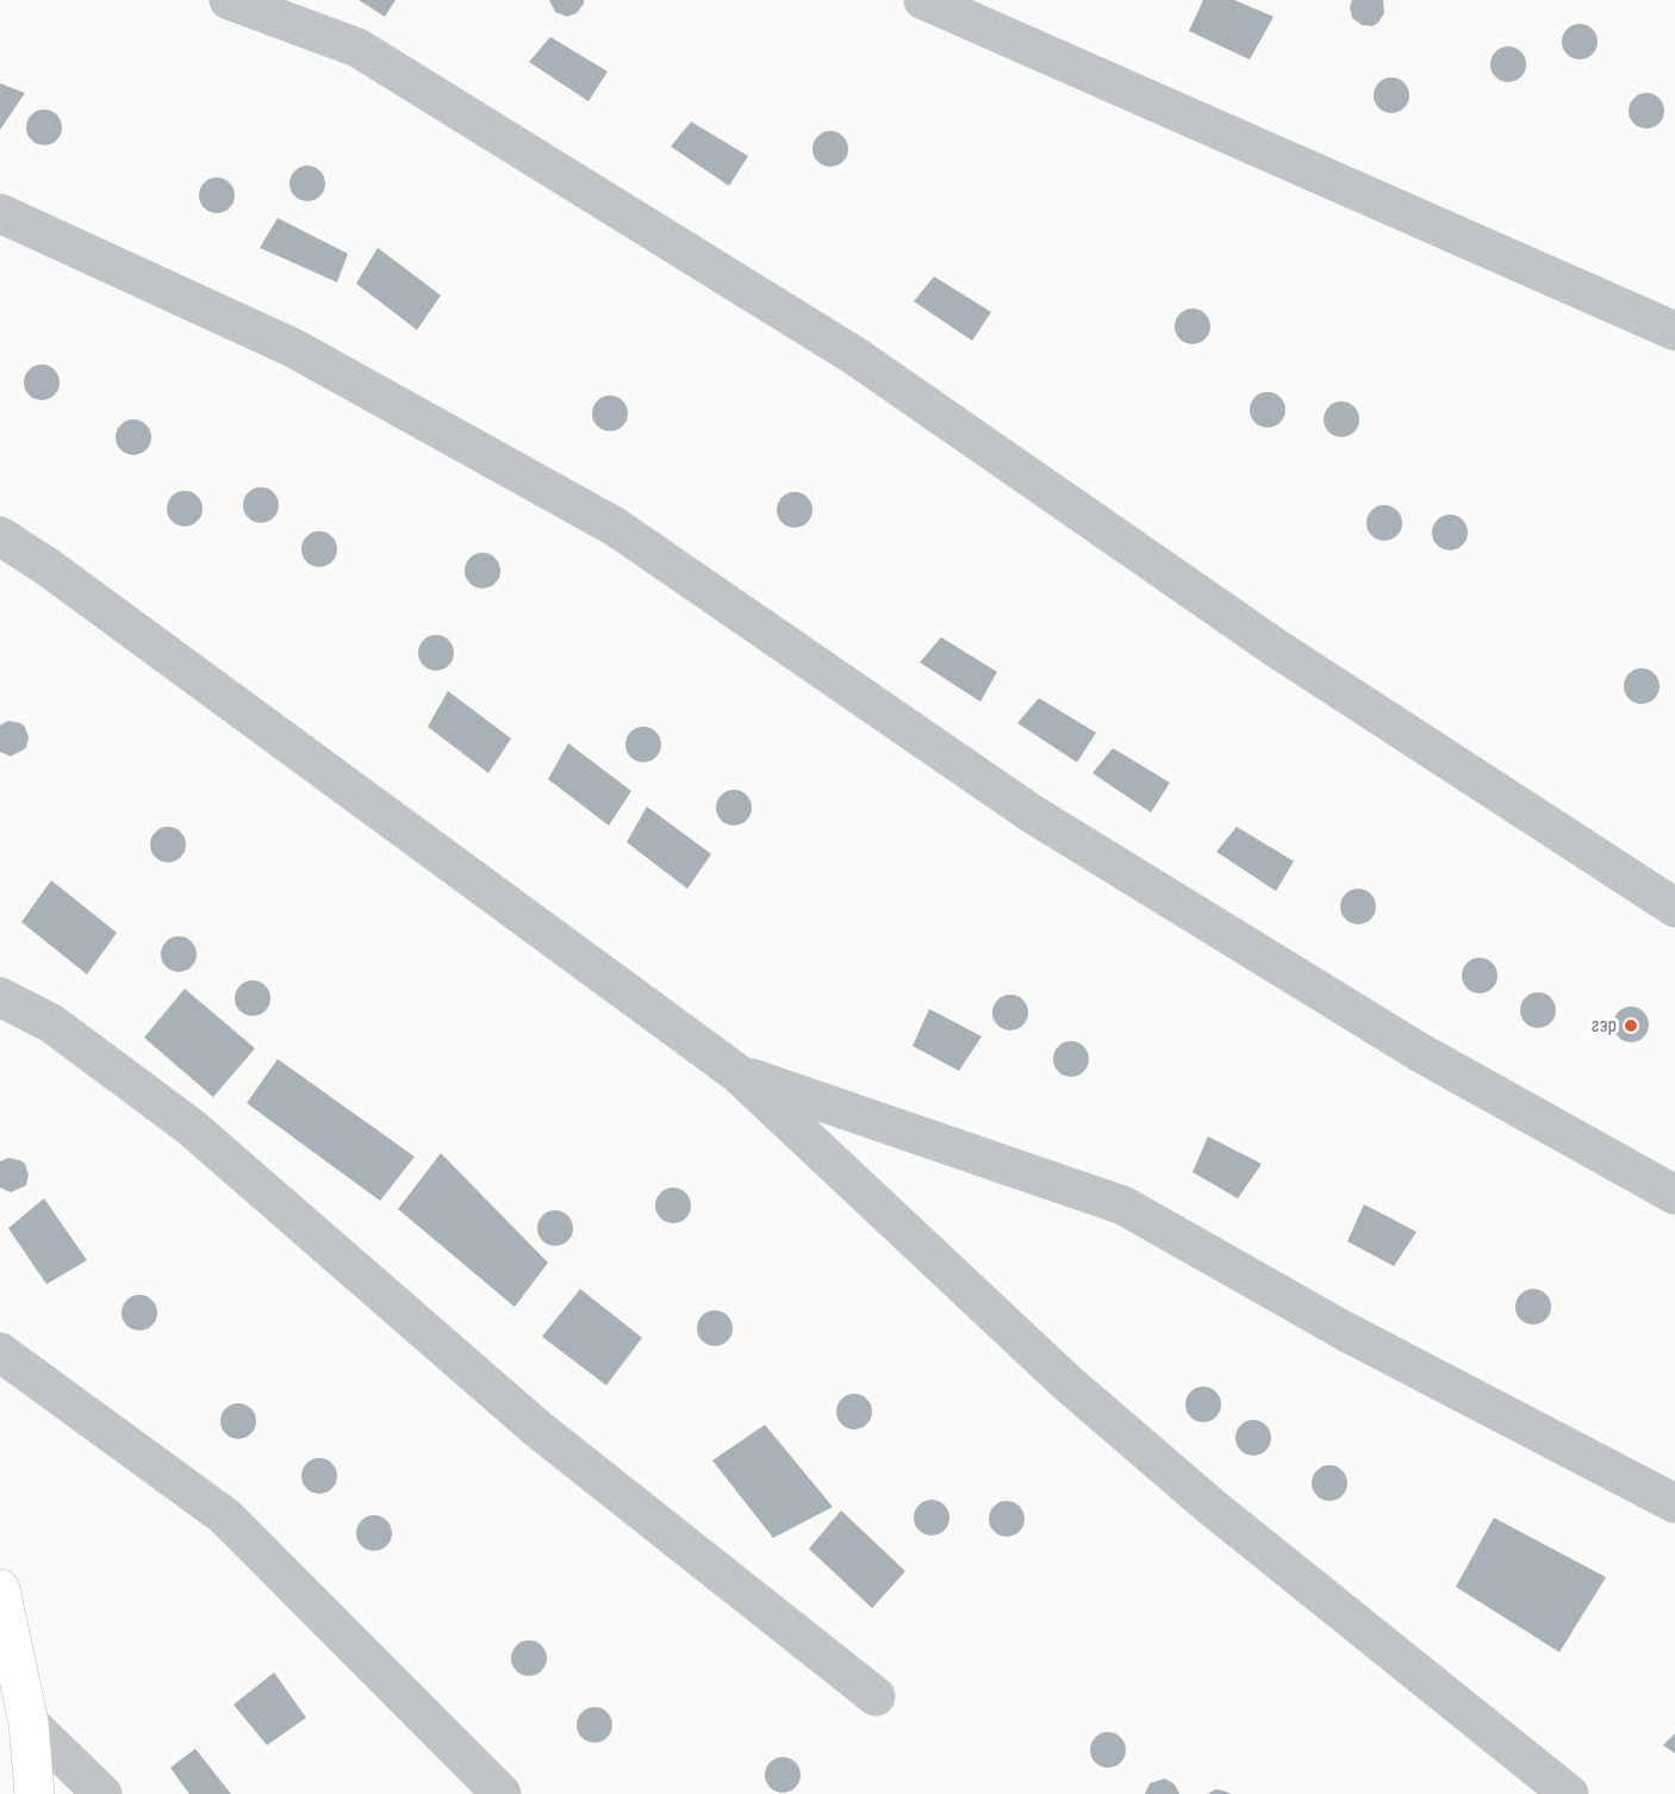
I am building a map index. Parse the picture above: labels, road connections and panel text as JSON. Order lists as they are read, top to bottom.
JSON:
{
  "places": ["гэр"]
}
